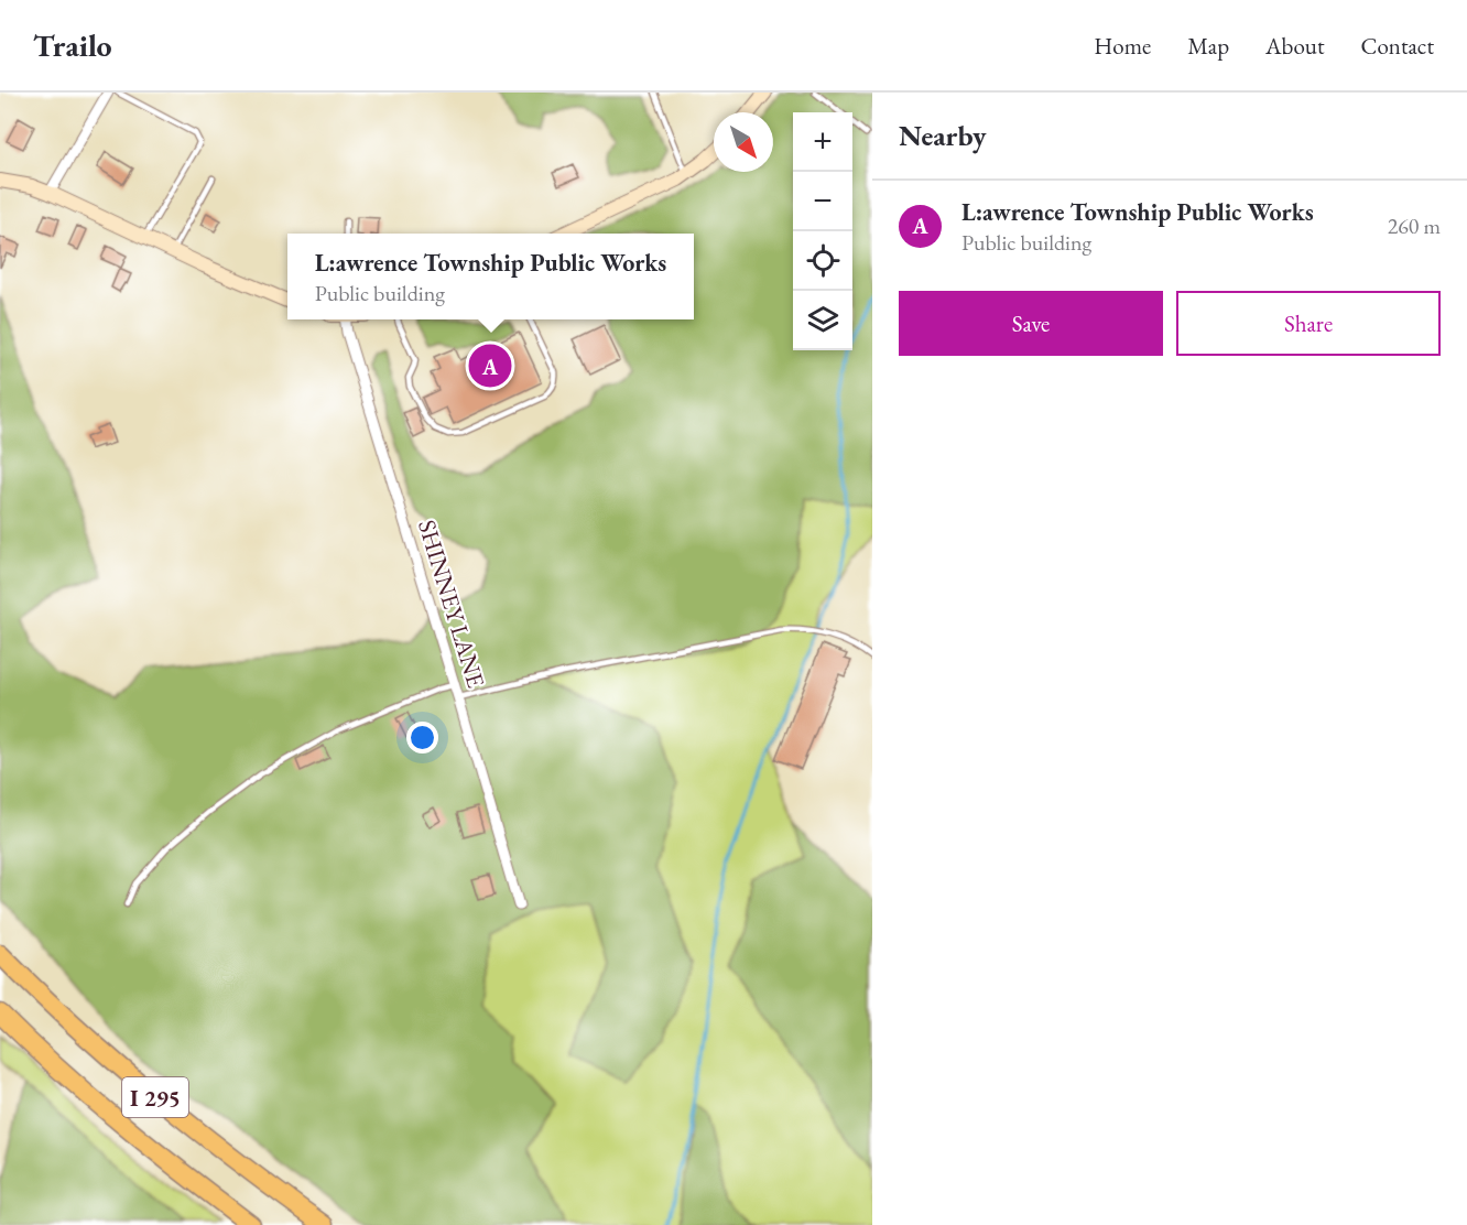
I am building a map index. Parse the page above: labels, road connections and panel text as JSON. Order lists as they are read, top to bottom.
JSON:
{
  "streets": {
    "highway": ["I 295"],
    "street": ["SHINNEY LANE"]
  },
  "north": "bottom right",
  "page": {
    "header": "Trailo",
    "nav": [
      "Home",
      "Map",
      "About",
      "Contact"
    ],
    "heading": "Nearby",
    "map_buttons": ["+", "−"],
    "list": [
      {
        "mark": "A",
        "name": "L:awrence Township Public Works",
        "note": "Public building",
        "value": "260 m"
      }
    ],
    "popup": ["L:awrence Township Public Works", "Public building"],
    "buttons": ["Save", "Share"],
    "pins": "A"
  }
}
